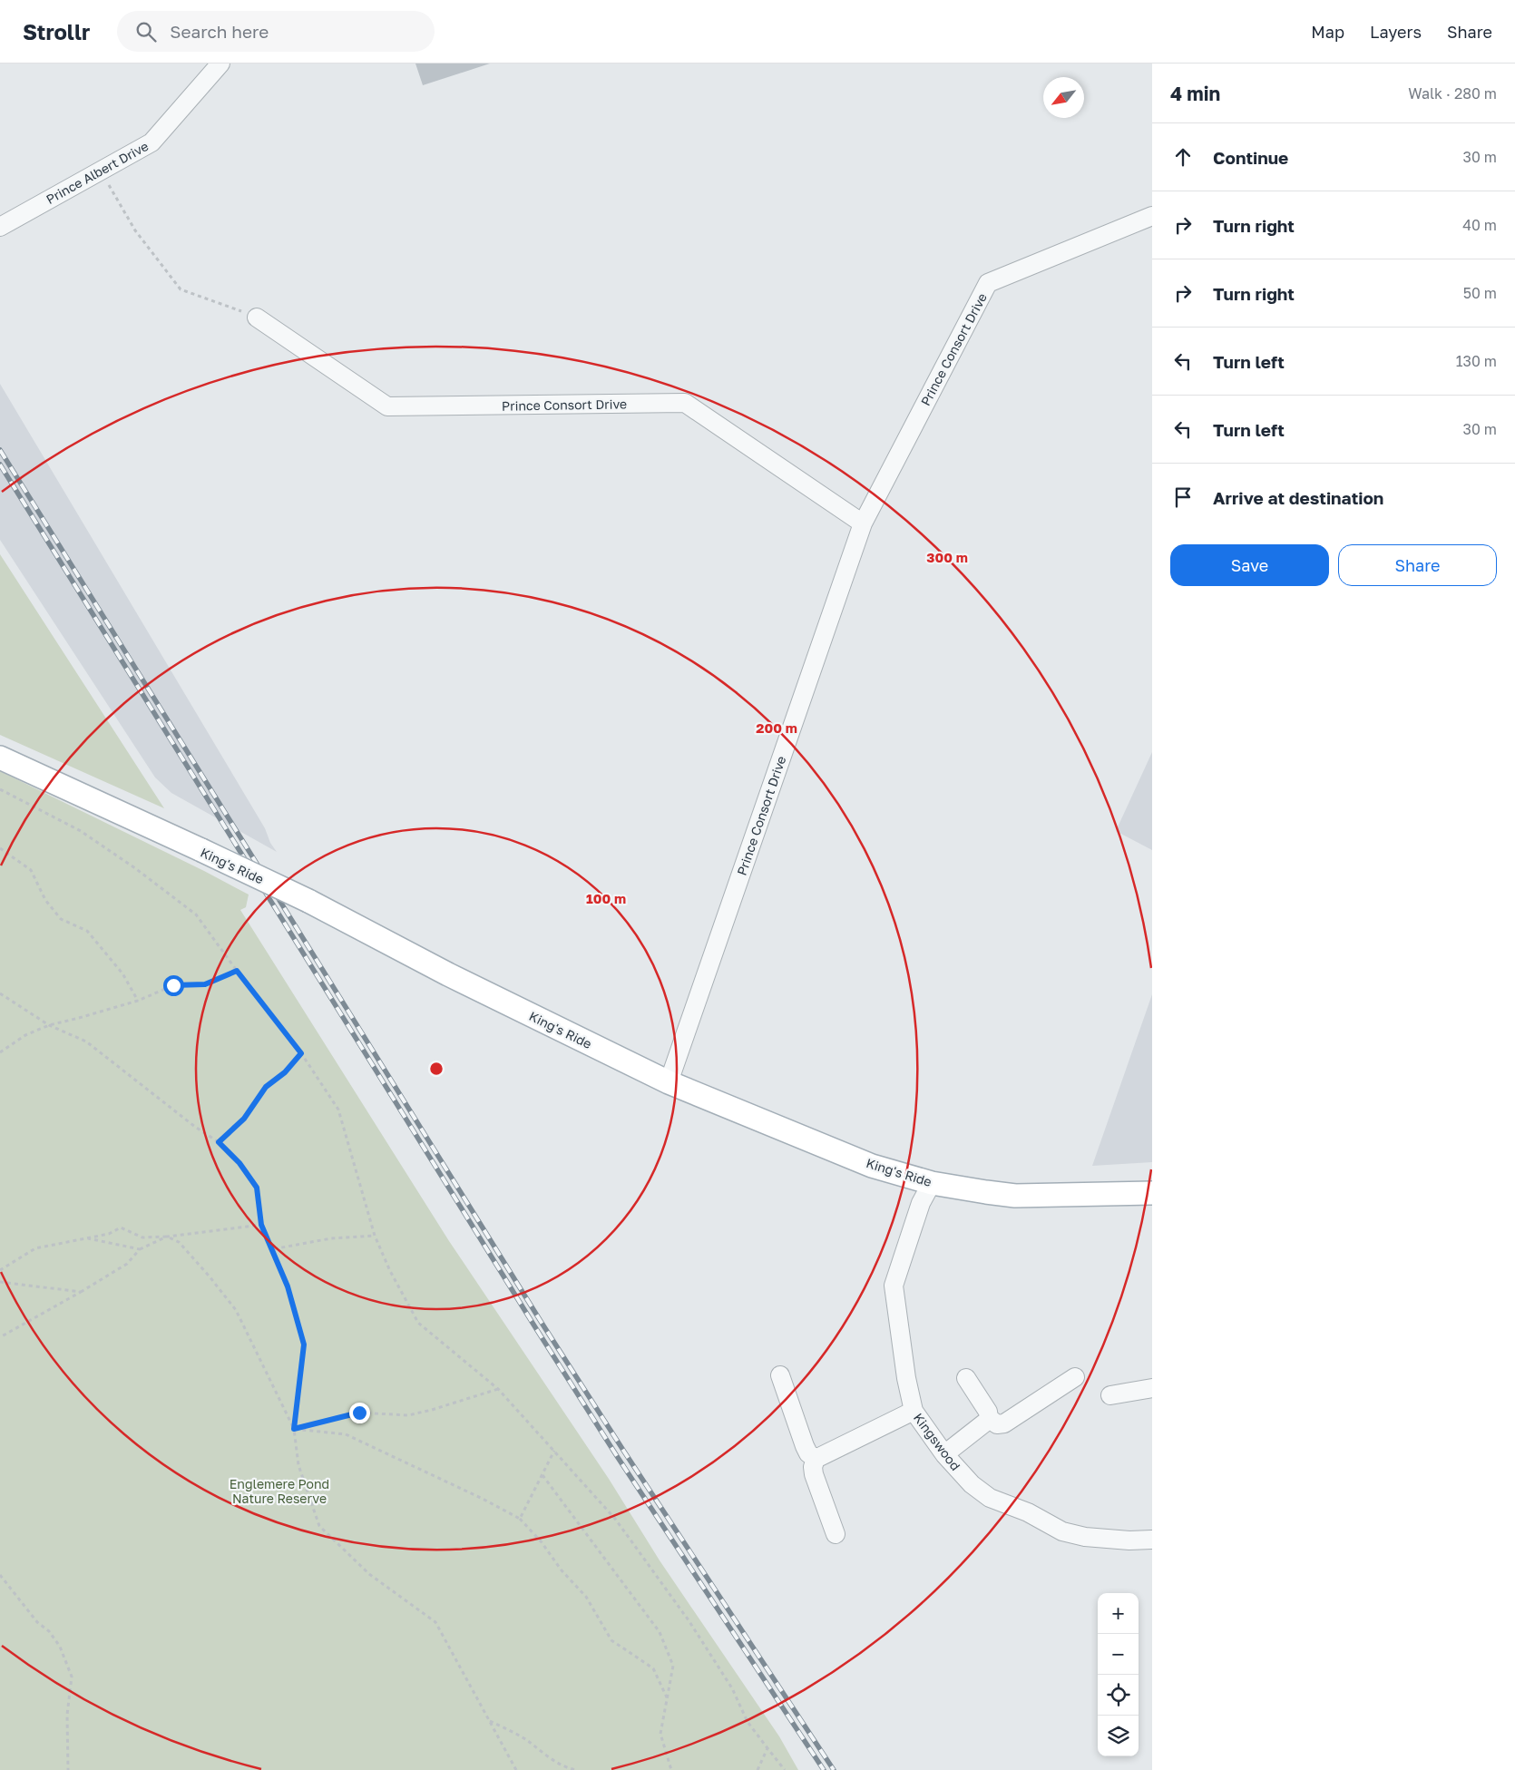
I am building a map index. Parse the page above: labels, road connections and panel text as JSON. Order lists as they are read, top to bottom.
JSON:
{
  "streets": {
    "main road": ["King's Ride"],
    "street": ["Prince Albert Drive", "Prince Consort Drive", "Kingswood"]
  },
  "crossings": [
    ["Prince Consort Drive", "King's Ride"],
    ["King's Ride", "Kingswood"]
  ],
  "parks": ["Englemere Pond Nature Reserve"],
  "north": "bottom left",
  "page": {
    "header": "Strollr",
    "search": "Search here",
    "nav": ["Map", "Layers", "Share"],
    "heading": ["4 min", "Walk · 280 m"],
    "list": [
      ["Continue", "30 m"],
      ["Turn right", "40 m"],
      ["Turn right", "50 m"],
      ["Turn left", "130 m"],
      ["Turn left", "30 m"],
      "Arrive at destination"
    ],
    "buttons": ["Save", "Share"],
    "map_buttons": ["+", "−"]
  },
  "rings": ["300 m", "200 m", "100 m"]
}
